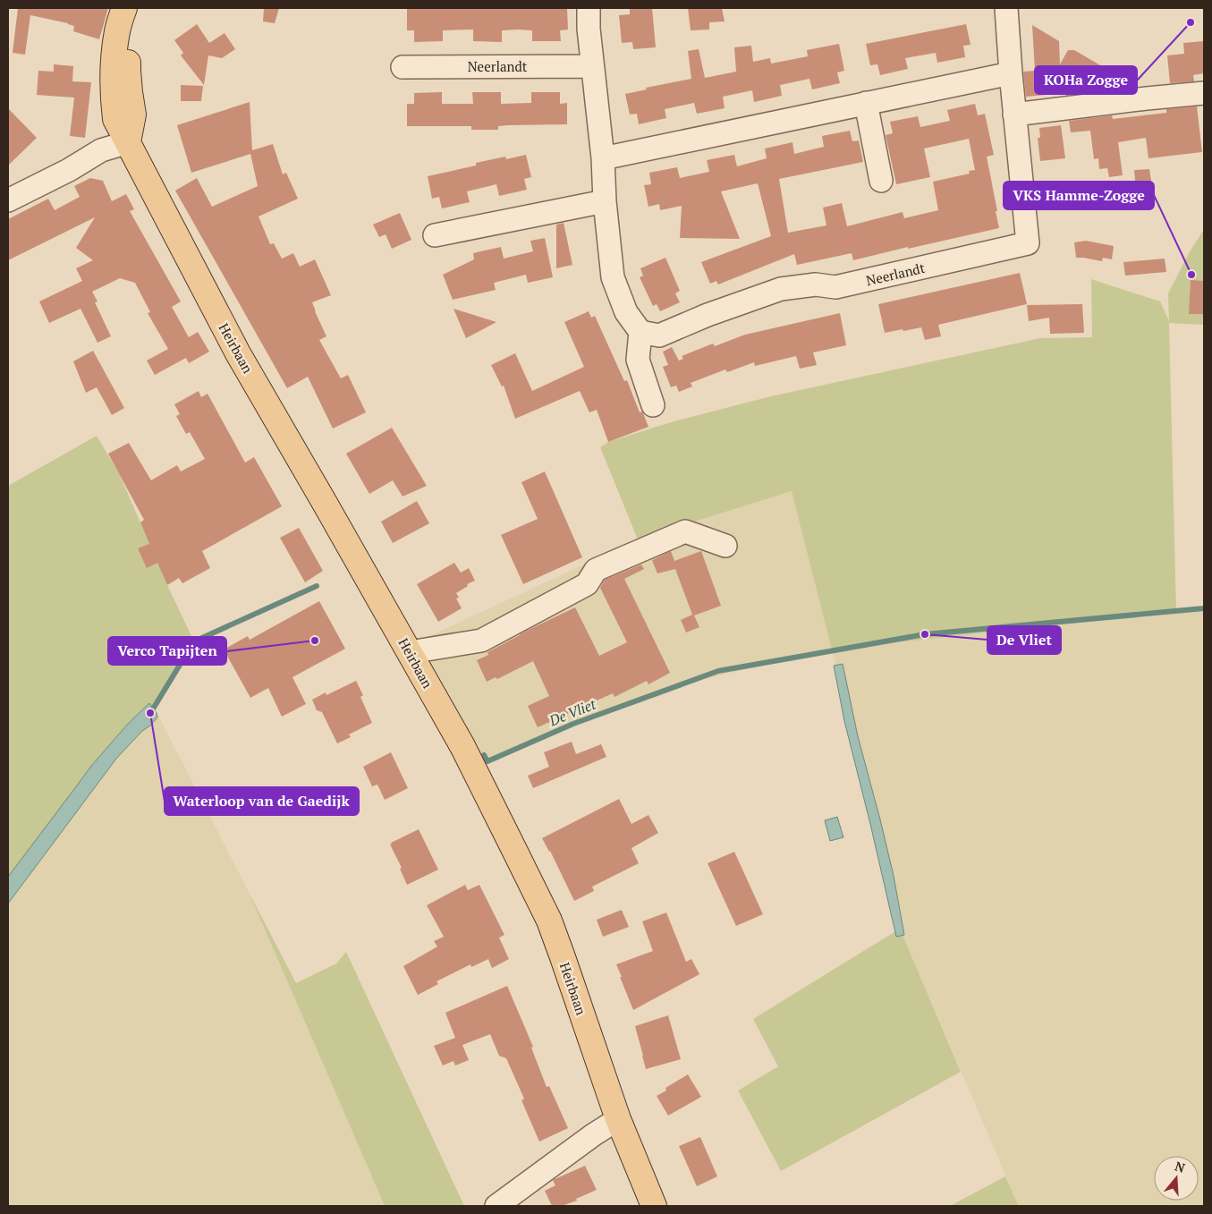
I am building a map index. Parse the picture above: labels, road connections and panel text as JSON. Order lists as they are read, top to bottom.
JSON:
{
  "streets": {
    "main road": ["Heirbaan"],
    "street": ["Neerlandt"]
  },
  "water": ["De Vliet"],
  "places": [
    "KOHa Zogge",
    "VKS Hamme-Zogge",
    "De Vliet",
    "Verco Tapijten",
    "Waterloop van de Gaedijk"
  ],
  "north": "top"
}
